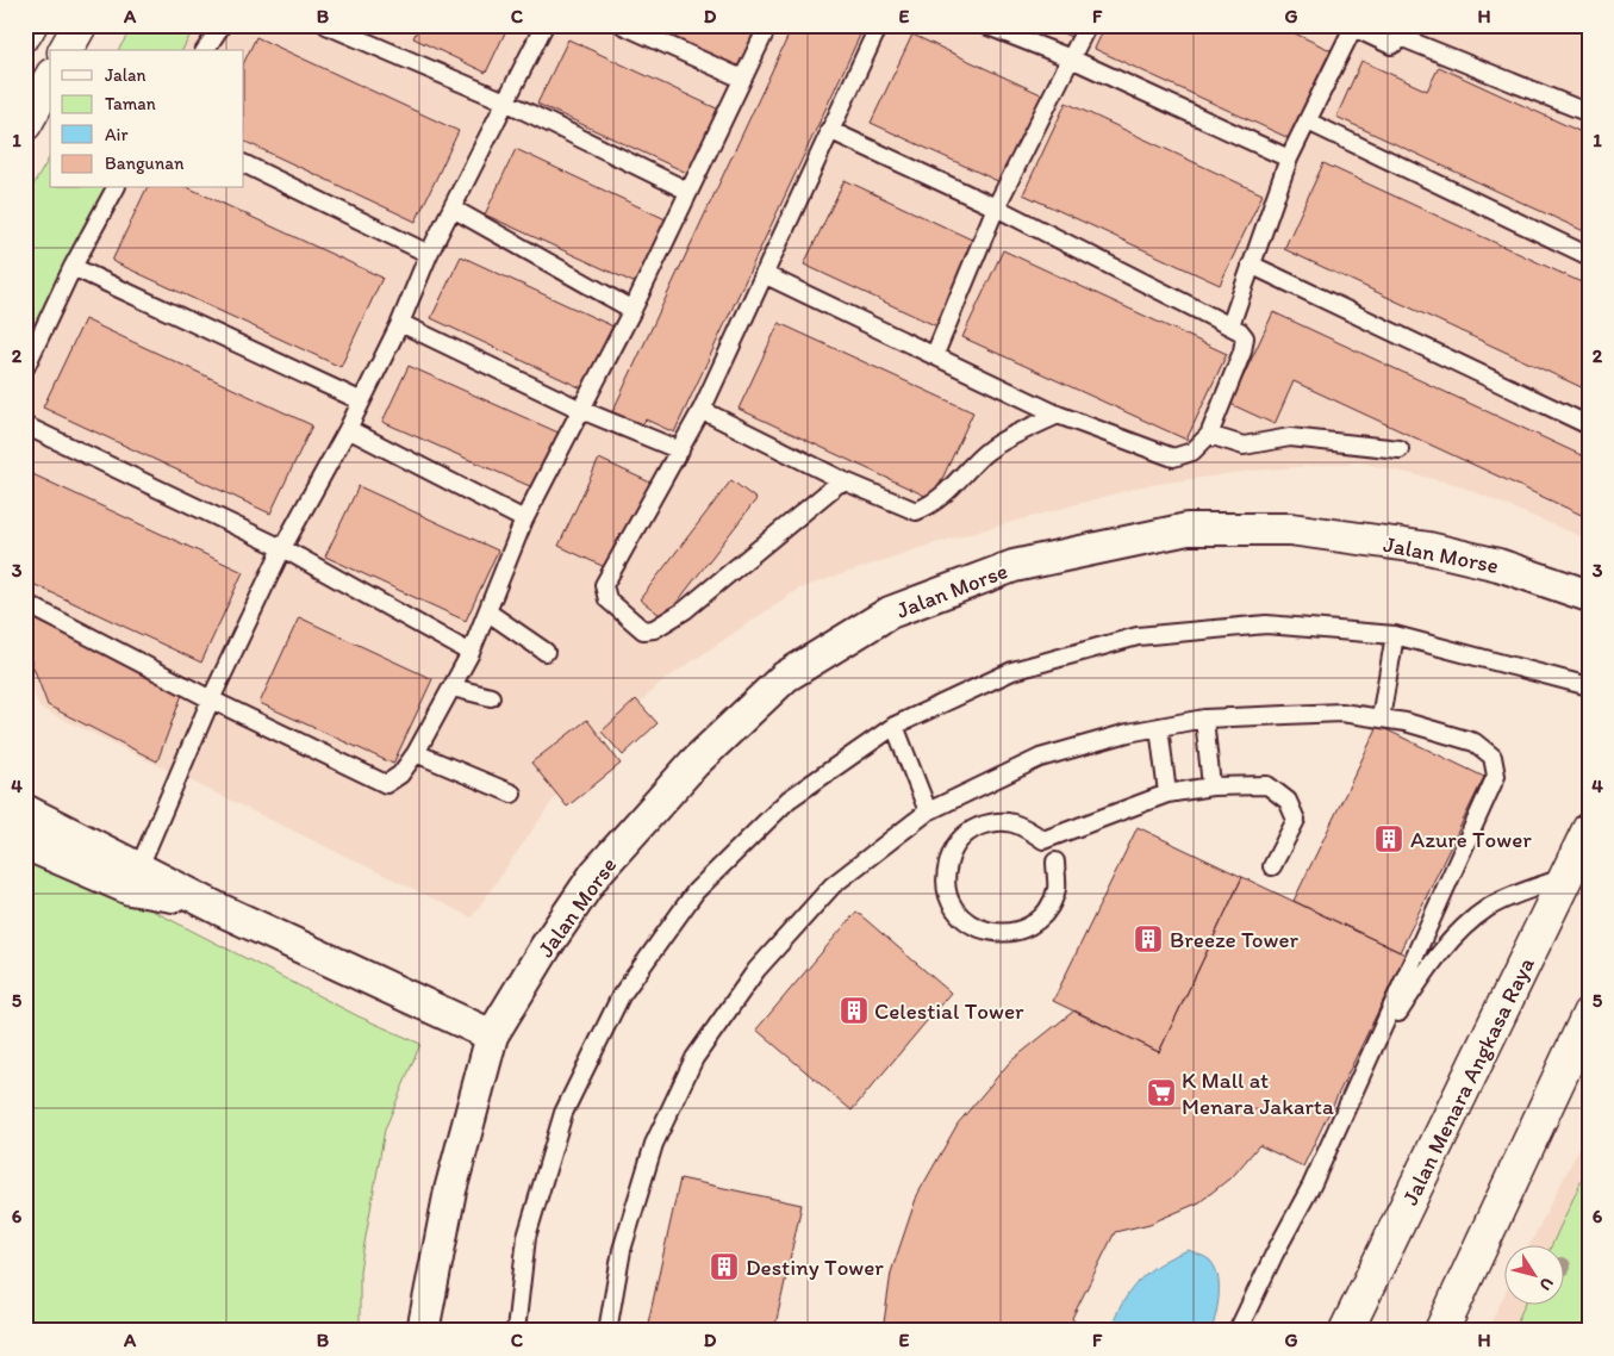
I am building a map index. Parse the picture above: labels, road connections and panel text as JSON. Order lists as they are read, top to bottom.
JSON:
{
  "streets": {
    "street": ["Jalan Morse", "Jalan Menara Angkasa Raya"]
  },
  "places": {
    "building": [
      "Azure Tower",
      "Breeze Tower",
      "Celestial Tower",
      "Destiny Tower"
    ],
    "supermarket": ["K Mall at Menara Jakarta"]
  },
  "legend": [
    "Jalan",
    "Taman",
    "Air",
    "Bangunan"
  ],
  "north": "bottom right",
  "grid": {
    "columns": [
      "A",
      "B",
      "C",
      "D",
      "E",
      "F",
      "G",
      "H"
    ],
    "rows": [
      "1",
      "2",
      "3",
      "4",
      "5",
      "6"
    ]
  }
}
